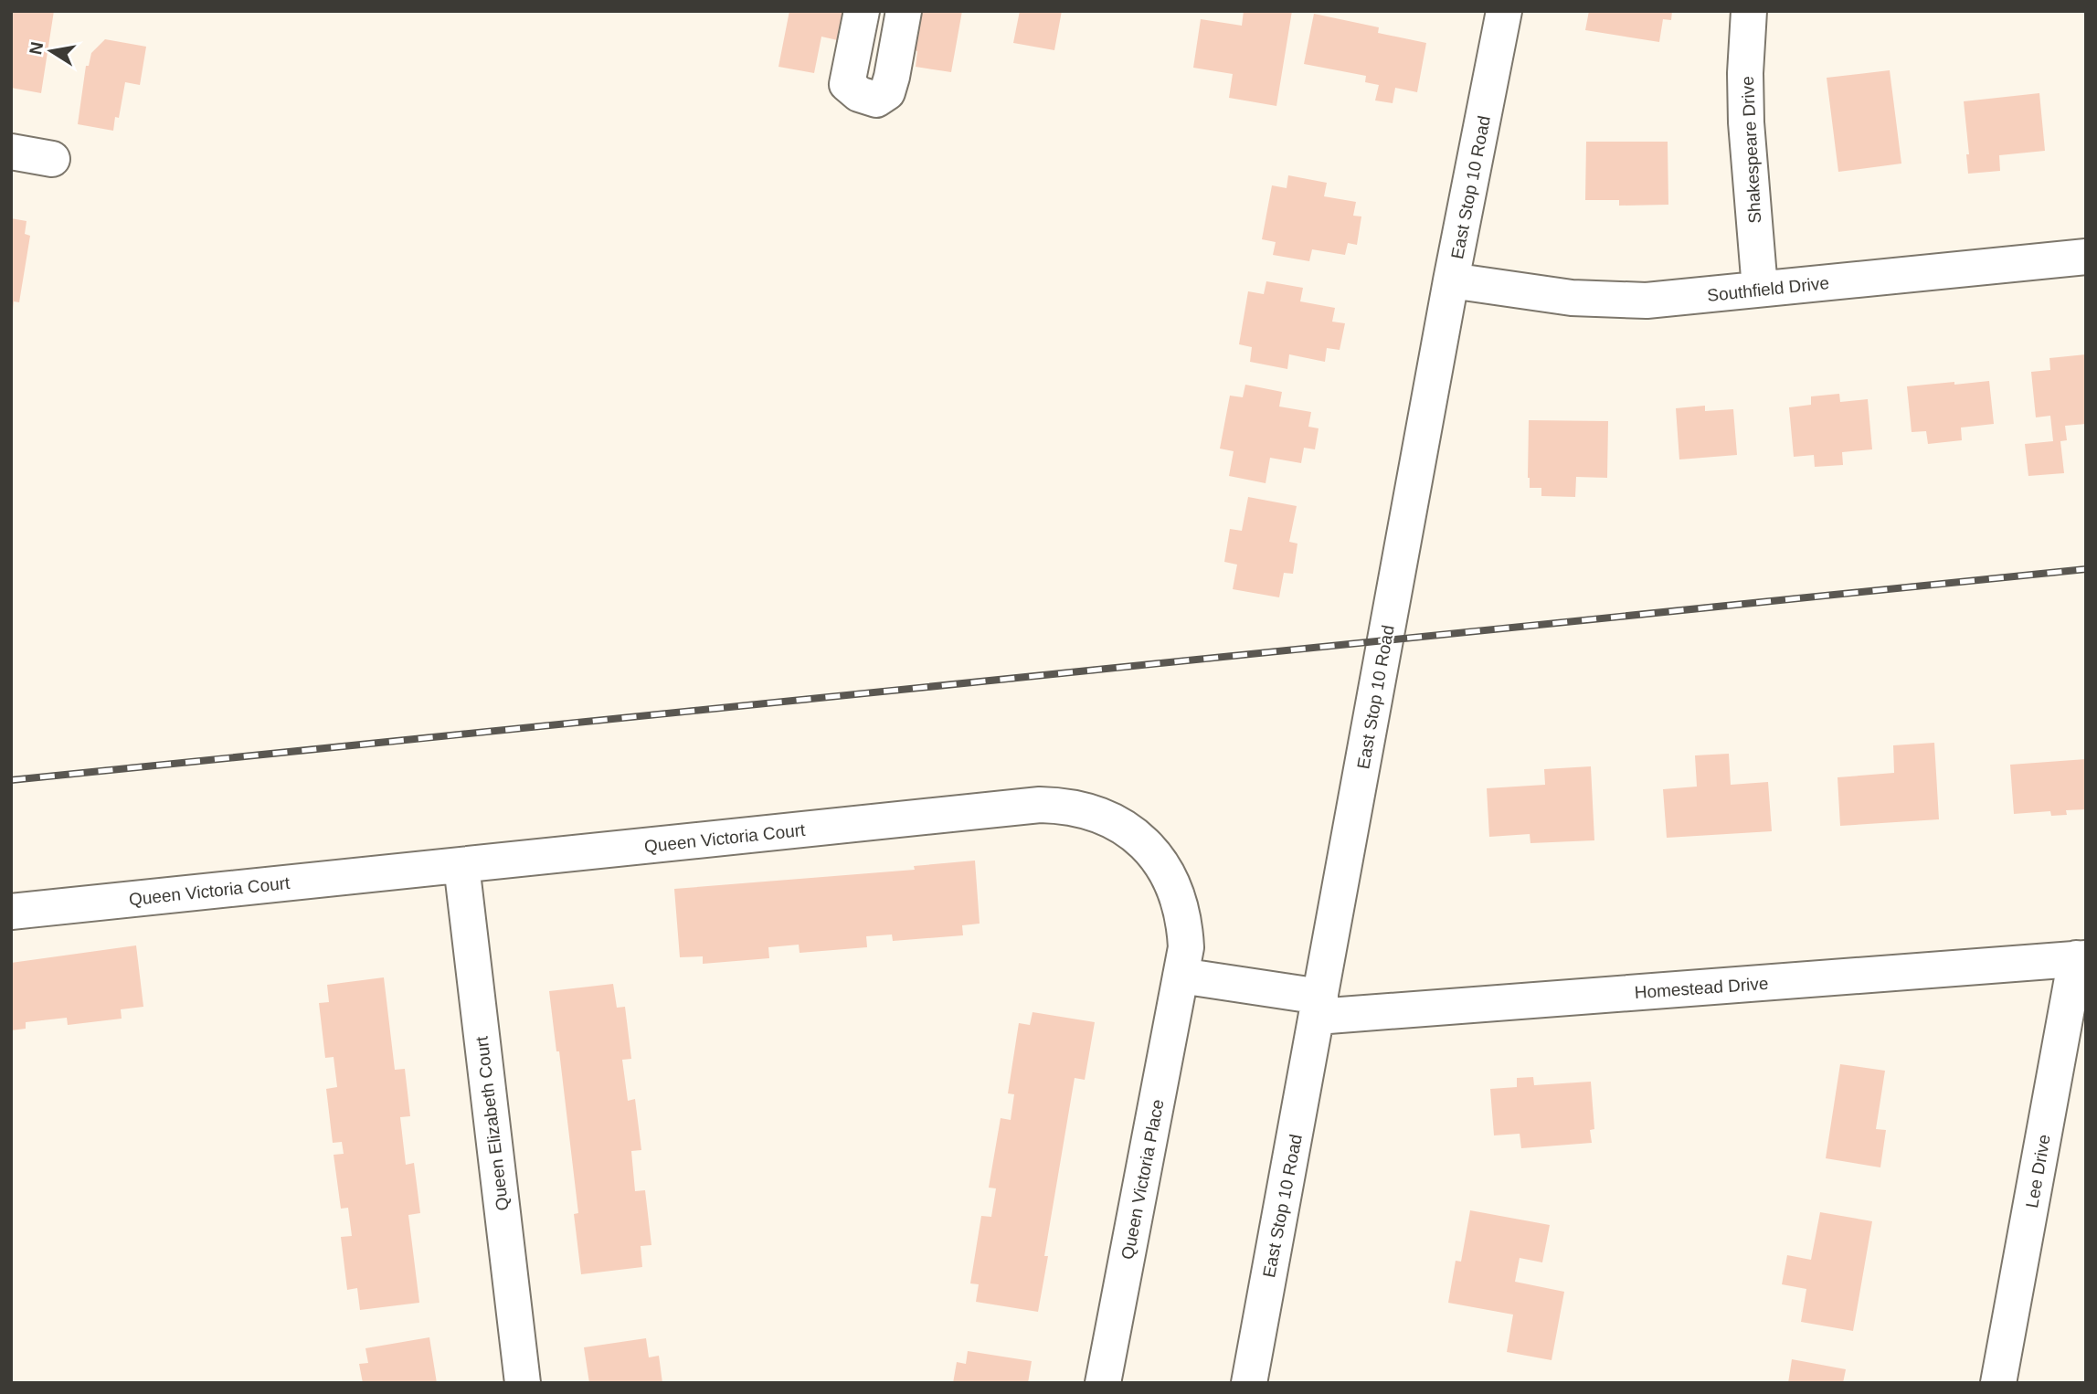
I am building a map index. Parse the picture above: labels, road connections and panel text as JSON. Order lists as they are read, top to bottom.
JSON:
{
  "streets": {
    "street": [
      "Shakespeare Drive",
      "East Stop 10 Road",
      "Southfield Drive",
      "Queen Victoria Court",
      "Homestead Drive",
      "Queen Elizabeth Court",
      "Lee Drive",
      "Queen Victoria Place"
    ]
  },
  "crossings": [
    ["Shakespeare Drive", "Southfield Drive"],
    ["East Stop 10 Road", "Southfield Drive"],
    ["East Stop 10 Road", "Homestead Drive"],
    ["Queen Victoria Court", "Queen Elizabeth Court"],
    ["Queen Victoria Court", "Queen Victoria Place"],
    ["Homestead Drive", "Lee Drive"]
  ],
  "north": "left"
}
